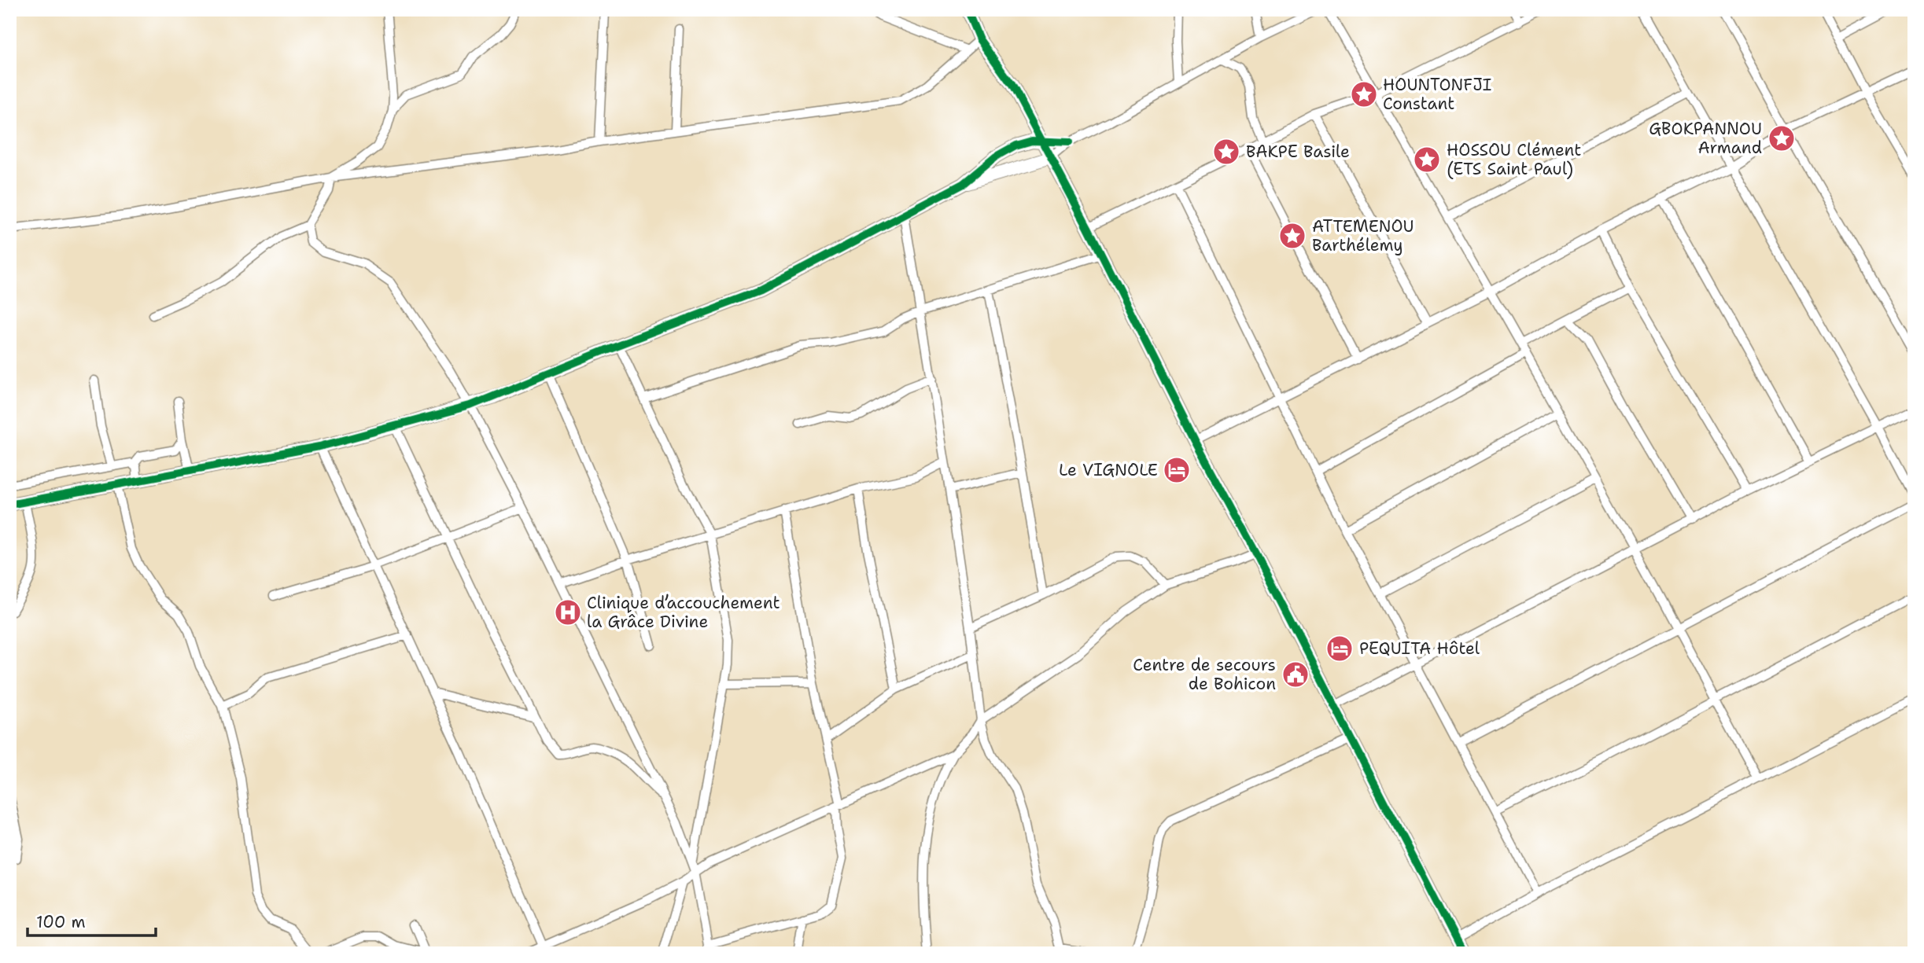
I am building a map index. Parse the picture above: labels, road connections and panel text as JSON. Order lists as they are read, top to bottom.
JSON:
{
  "places": {
    "place": [
      "HOUNTONFJI Constant",
      "GBOKPANNOU Armand",
      "BAKPE Basile",
      "HOSSOU Clément (ETS Saint Paul)",
      "ATTEMENOU Barthélemy"
    ],
    "hotel": ["Le VIGNOLE", "PEQUITA Hôtel"],
    "hospital": ["Clinique d’accouchement la Grâce Divine"],
    "public building": ["Centre de secours de Bohicon"]
  },
  "scale_bar": "100 m"
}
